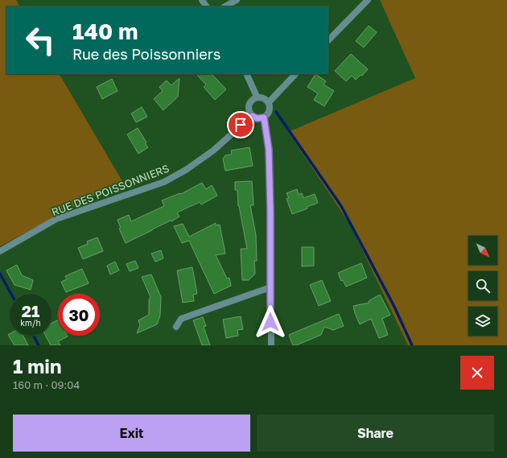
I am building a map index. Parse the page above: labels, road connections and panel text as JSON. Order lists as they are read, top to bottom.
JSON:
{
  "streets": {
    "street": ["RUE DES POISSONNIERS"]
  },
  "north": "bottom right",
  "page": {
    "turn": ["140 m", "Rue des Poissonniers"],
    "speed": "21 km/h",
    "limit": "30",
    "heading": ["1 min", "160 m · 09:04"],
    "buttons": ["Exit", "Share"]
  }
}
